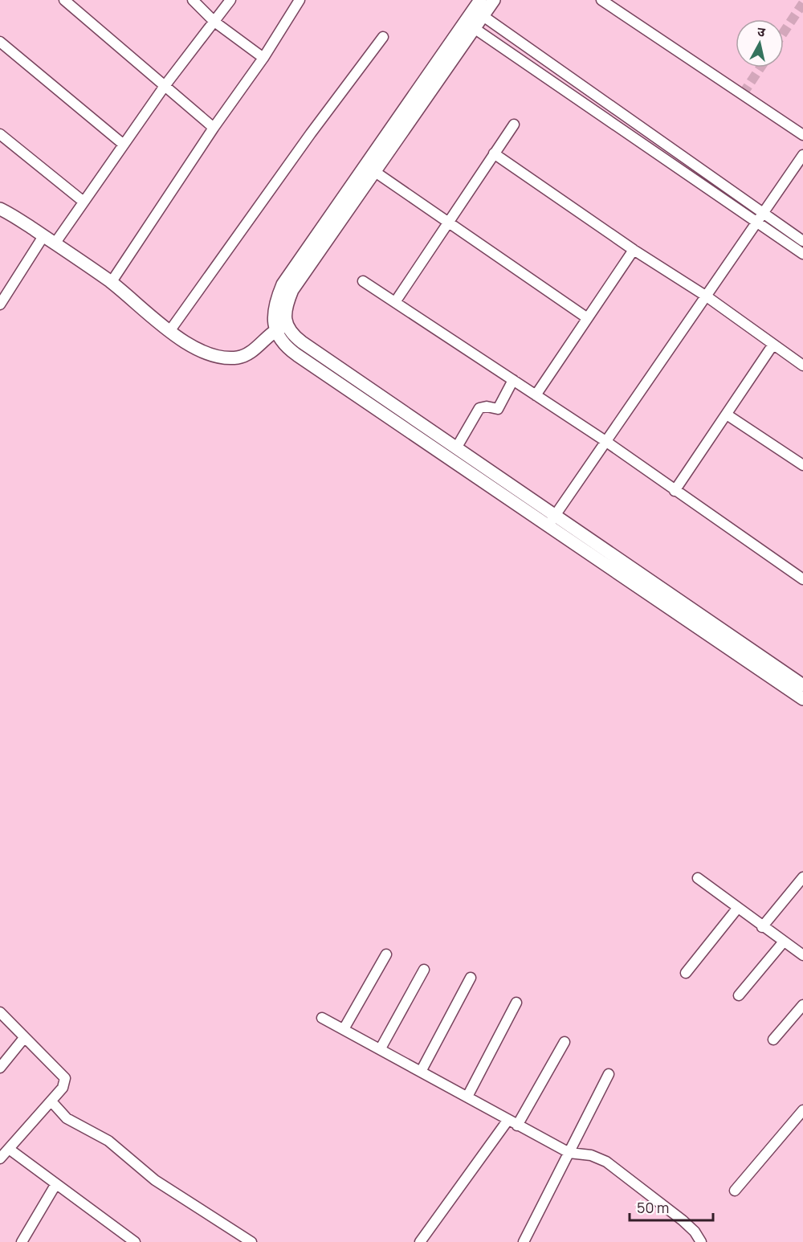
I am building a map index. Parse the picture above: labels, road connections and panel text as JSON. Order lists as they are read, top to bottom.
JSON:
{
  "scale_bar": "50 m",
  "north": "top"
}
